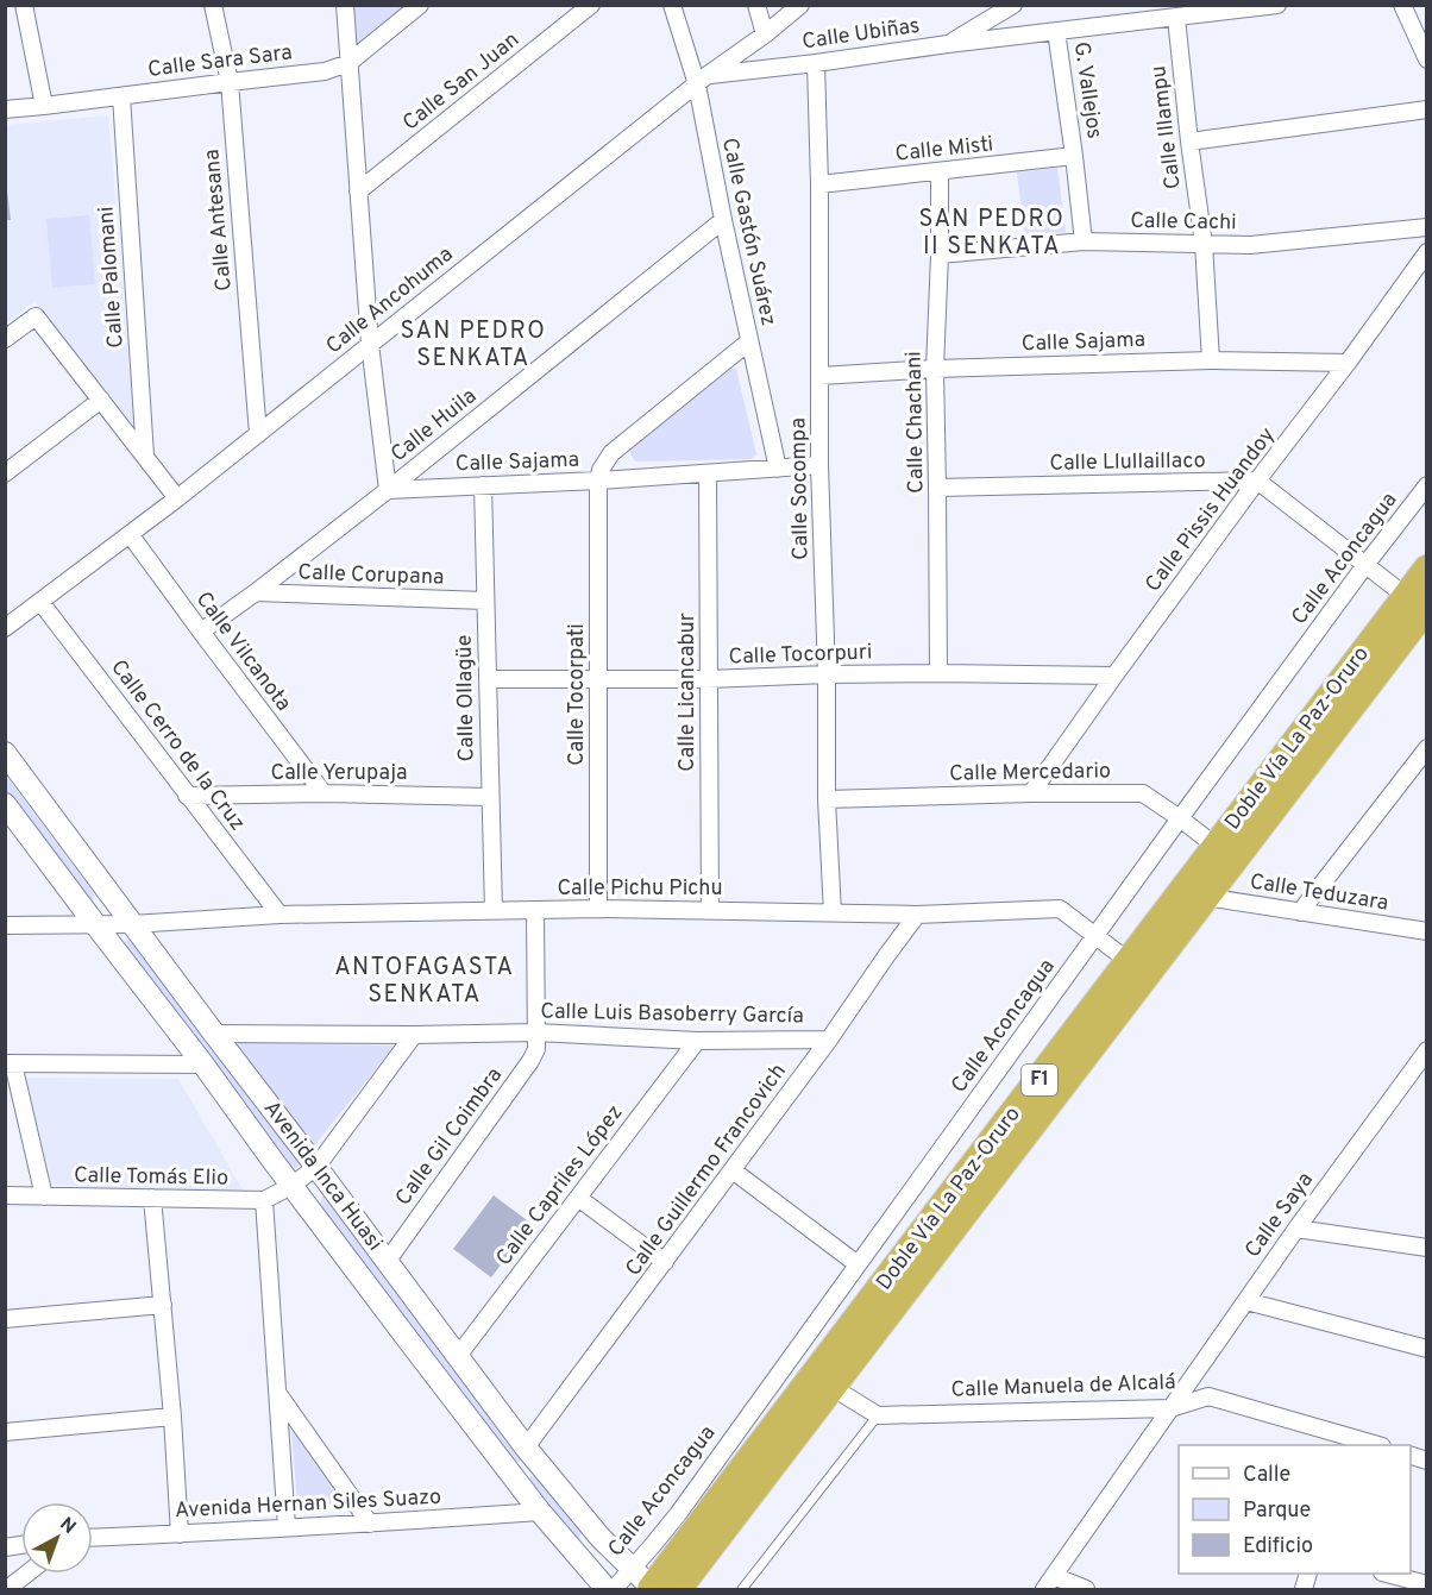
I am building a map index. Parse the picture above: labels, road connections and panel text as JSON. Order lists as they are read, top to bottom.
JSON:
{
  "streets": {
    "highway": ["Doble Vía La Paz-Oruro", "F1"],
    "street": [
      "Calle Ubiñas",
      "Calle Sara Sara",
      "Calle San Juan",
      "G. Vallejos",
      "Calle Illampu",
      "Calle Misti",
      "Calle Antesana",
      "Calle Cachi",
      "Calle Gastón Suárez",
      "Calle Palomani",
      "Calle Ancohuma",
      "Calle Sajama",
      "Calle Chachani",
      "Calle Huila",
      "Calle Llullaillaco",
      "Calle Socompa",
      "Calle Pissis Huandoy",
      "Calle Aconcagua",
      "Calle Corupana",
      "Calle Vilcanota",
      "Calle Tocorpuri",
      "Calle Licancabur",
      "Calle Tocorpati",
      "Calle Ollagüe",
      "Calle Cerro de la Cruz",
      "Calle Yerupaja",
      "Calle Mercedario",
      "Calle Pichu Pichu",
      "Calle Teduzara",
      "Calle Luis Basoberry García",
      "Calle Gil Coimbra",
      "Calle Guillermo Francovich",
      "Avenida Inca Huasi",
      "Calle Tomás Elio",
      "Calle Capriles López",
      "Calle Saya",
      "Calle Manuela de Alcalá",
      "Avenida Hernan Siles Suazo"
    ]
  },
  "crossings": [
    ["Calle Ubiñas", "G. Vallejos"],
    ["Calle Ubiñas", "Calle Illampu"],
    ["Calle Ubiñas", "Calle Gastón Suárez"],
    ["Calle Ubiñas", "Calle Ancohuma"],
    ["Calle Ubiñas", "Calle Socompa"],
    ["Calle Sara Sara", "Calle Antesana"],
    ["Calle Sara Sara", "Calle Palomani"],
    ["G. Vallejos", "Calle Misti"],
    ["G. Vallejos", "Calle Cachi"],
    ["Calle Illampu", "Calle Cachi"],
    ["Calle Illampu", "Calle Sajama"],
    ["Calle Misti", "Calle Chachani"],
    ["Calle Misti", "Calle Socompa"],
    ["Calle Antesana", "Calle Ancohuma"],
    ["Calle Cachi", "Calle Chachani"],
    ["Calle Gastón Suárez", "Calle Ancohuma"],
    ["Calle Gastón Suárez", "Calle Sajama"],
    ["Calle Gastón Suárez", "Calle Huila"],
    ["Calle Ancohuma", "Calle Vilcanota"],
    ["Calle Ancohuma", "Calle Cerro de la Cruz"],
    ["Calle Sajama", "Calle Chachani"],
    ["Calle Sajama", "Calle Huila"],
    ["Calle Sajama", "Calle Socompa"],
    ["Calle Sajama", "Calle Pissis Huandoy"],
    ["Calle Sajama", "Calle Licancabur"],
    ["Calle Sajama", "Calle Tocorpati"],
    ["Calle Sajama", "Calle Ollagüe"],
    ["Calle Chachani", "Calle Llullaillaco"],
    ["Calle Chachani", "Calle Tocorpuri"],
    ["Calle Huila", "Calle Corupana"],
    ["Calle Huila", "Calle Vilcanota"],
    ["Calle Llullaillaco", "Calle Pissis Huandoy"],
    ["Calle Socompa", "Calle Tocorpuri"],
    ["Calle Socompa", "Calle Mercedario"],
    ["Calle Socompa", "Calle Pichu Pichu"],
    ["Calle Pissis Huandoy", "Calle Tocorpuri"],
    ["Calle Pissis Huandoy", "Calle Mercedario"],
    ["Calle Aconcagua", "Calle Mercedario"],
    ["Calle Aconcagua", "Calle Pichu Pichu"],
    ["Calle Aconcagua", "Avenida Inca Huasi"],
    ["Calle Corupana", "Calle Ollagüe"],
    ["Calle Vilcanota", "Calle Yerupaja"],
    ["Calle Tocorpuri", "Calle Licancabur"],
    ["Calle Tocorpuri", "Calle Tocorpati"],
    ["Calle Tocorpuri", "Calle Ollagüe"],
    ["Calle Licancabur", "Calle Pichu Pichu"],
    ["Calle Tocorpati", "Calle Pichu Pichu"],
    ["Calle Ollagüe", "Calle Yerupaja"],
    ["Calle Ollagüe", "Calle Pichu Pichu"],
    ["Doble Vía La Paz-Oruro", "Calle Mercedario"],
    ["Doble Vía La Paz-Oruro", "Calle Pichu Pichu"],
    ["Doble Vía La Paz-Oruro", "Calle Teduzara"],
    ["Doble Vía La Paz-Oruro", "Avenida Inca Huasi"],
    ["Calle Cerro de la Cruz", "Calle Yerupaja"],
    ["Calle Cerro de la Cruz", "Calle Pichu Pichu"],
    ["Calle Pichu Pichu", "Calle Gil Coimbra"],
    ["Calle Pichu Pichu", "Calle Guillermo Francovich"],
    ["Calle Pichu Pichu", "Avenida Inca Huasi"],
    ["Calle Luis Basoberry García", "Calle Gil Coimbra"],
    ["Calle Luis Basoberry García", "Calle Guillermo Francovich"],
    ["Calle Luis Basoberry García", "Avenida Inca Huasi"],
    ["Calle Luis Basoberry García", "Calle Tomás Elio"],
    ["Calle Luis Basoberry García", "Calle Capriles López"],
    ["Calle Gil Coimbra", "Avenida Inca Huasi"],
    ["Calle Guillermo Francovich", "Avenida Inca Huasi"],
    ["Avenida Inca Huasi", "Calle Tomás Elio"],
    ["Avenida Inca Huasi", "Calle Capriles López"],
    ["Avenida Inca Huasi", "Avenida Hernan Siles Suazo"],
    ["Calle Saya", "Calle Manuela de Alcalá"]
  ],
  "districts": ["SAN PEDRO II SENKATA", "SAN PEDRO SENKATA", "ANTOFAGASTA SENKATA"],
  "legend": ["Calle", "Parque", "Edificio"],
  "north": "top right"
}
